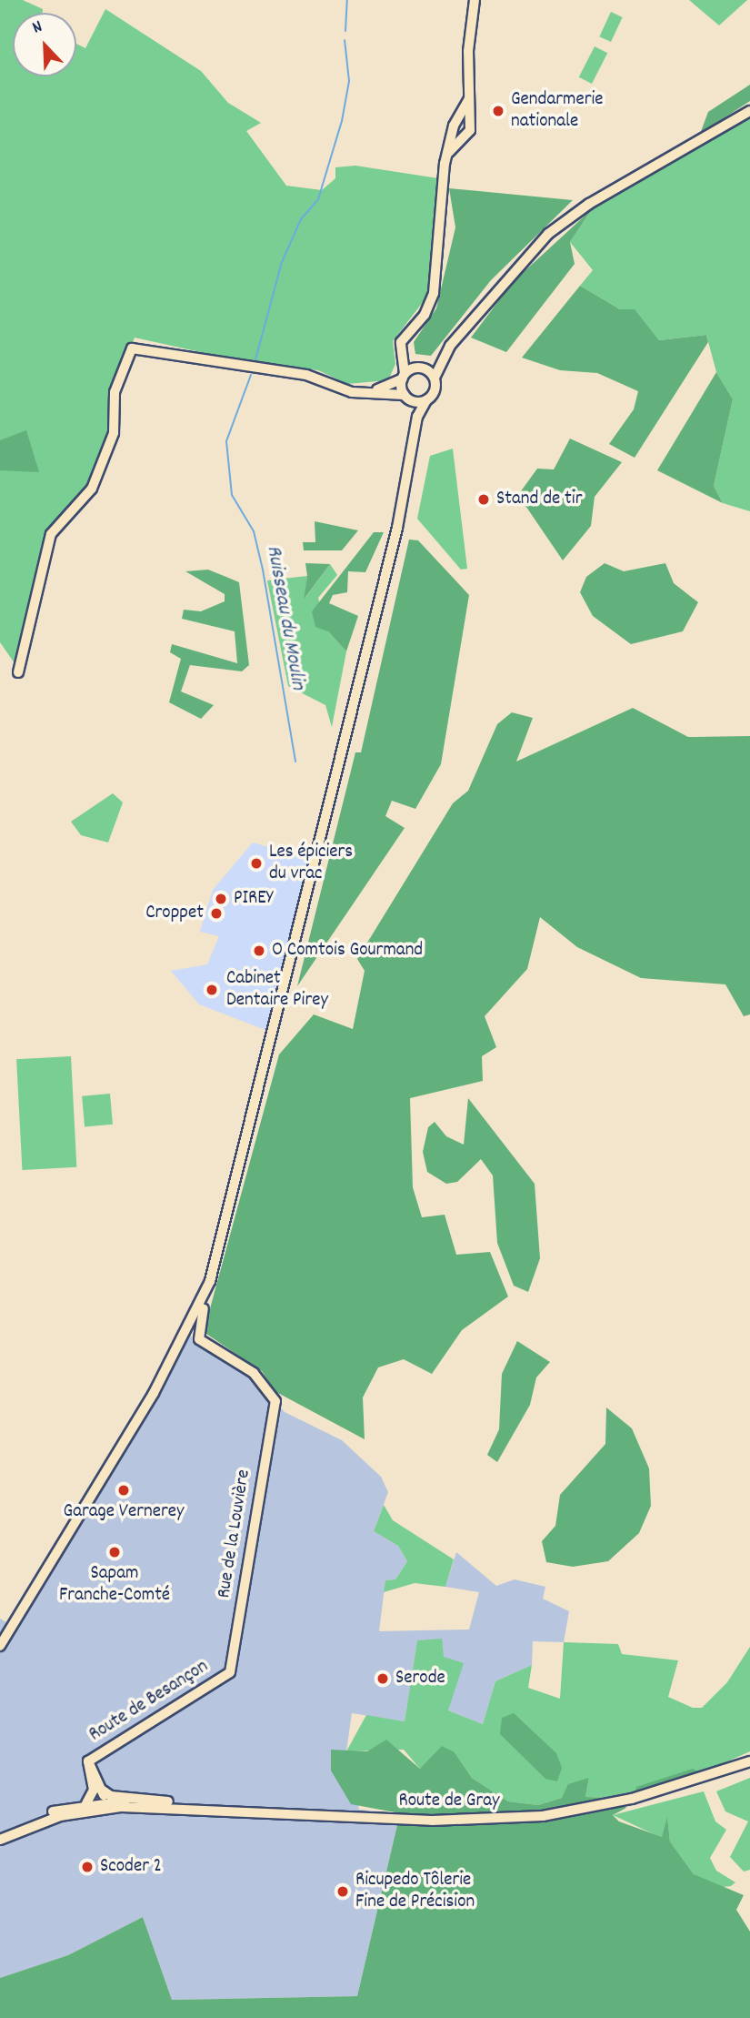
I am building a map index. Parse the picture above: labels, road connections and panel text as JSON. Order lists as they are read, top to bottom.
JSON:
{
  "streets": {
    "main road": ["Rue de la Louvière", "Route de Besançon", "Route de Gray"]
  },
  "crossings": [
    ["Rue de la Louvière", "Route de Besançon"],
    ["Route de Besançon", "Route de Gray"]
  ],
  "water": ["Ruisseau du Moulin"],
  "places": [
    "Gendarmerie nationale",
    "Stand de tir",
    "Les épiciers du vrac",
    "PIREY",
    "Croppet",
    "O Comtois Gourmand",
    "Cabinet Dentaire Pirey",
    "Garage Vernerey",
    "Sapam Franche-Comté",
    "Serode",
    "Scoder 2",
    "Ricupedo Tôlerie Fine de Précision"
  ],
  "north": "top left"
}
